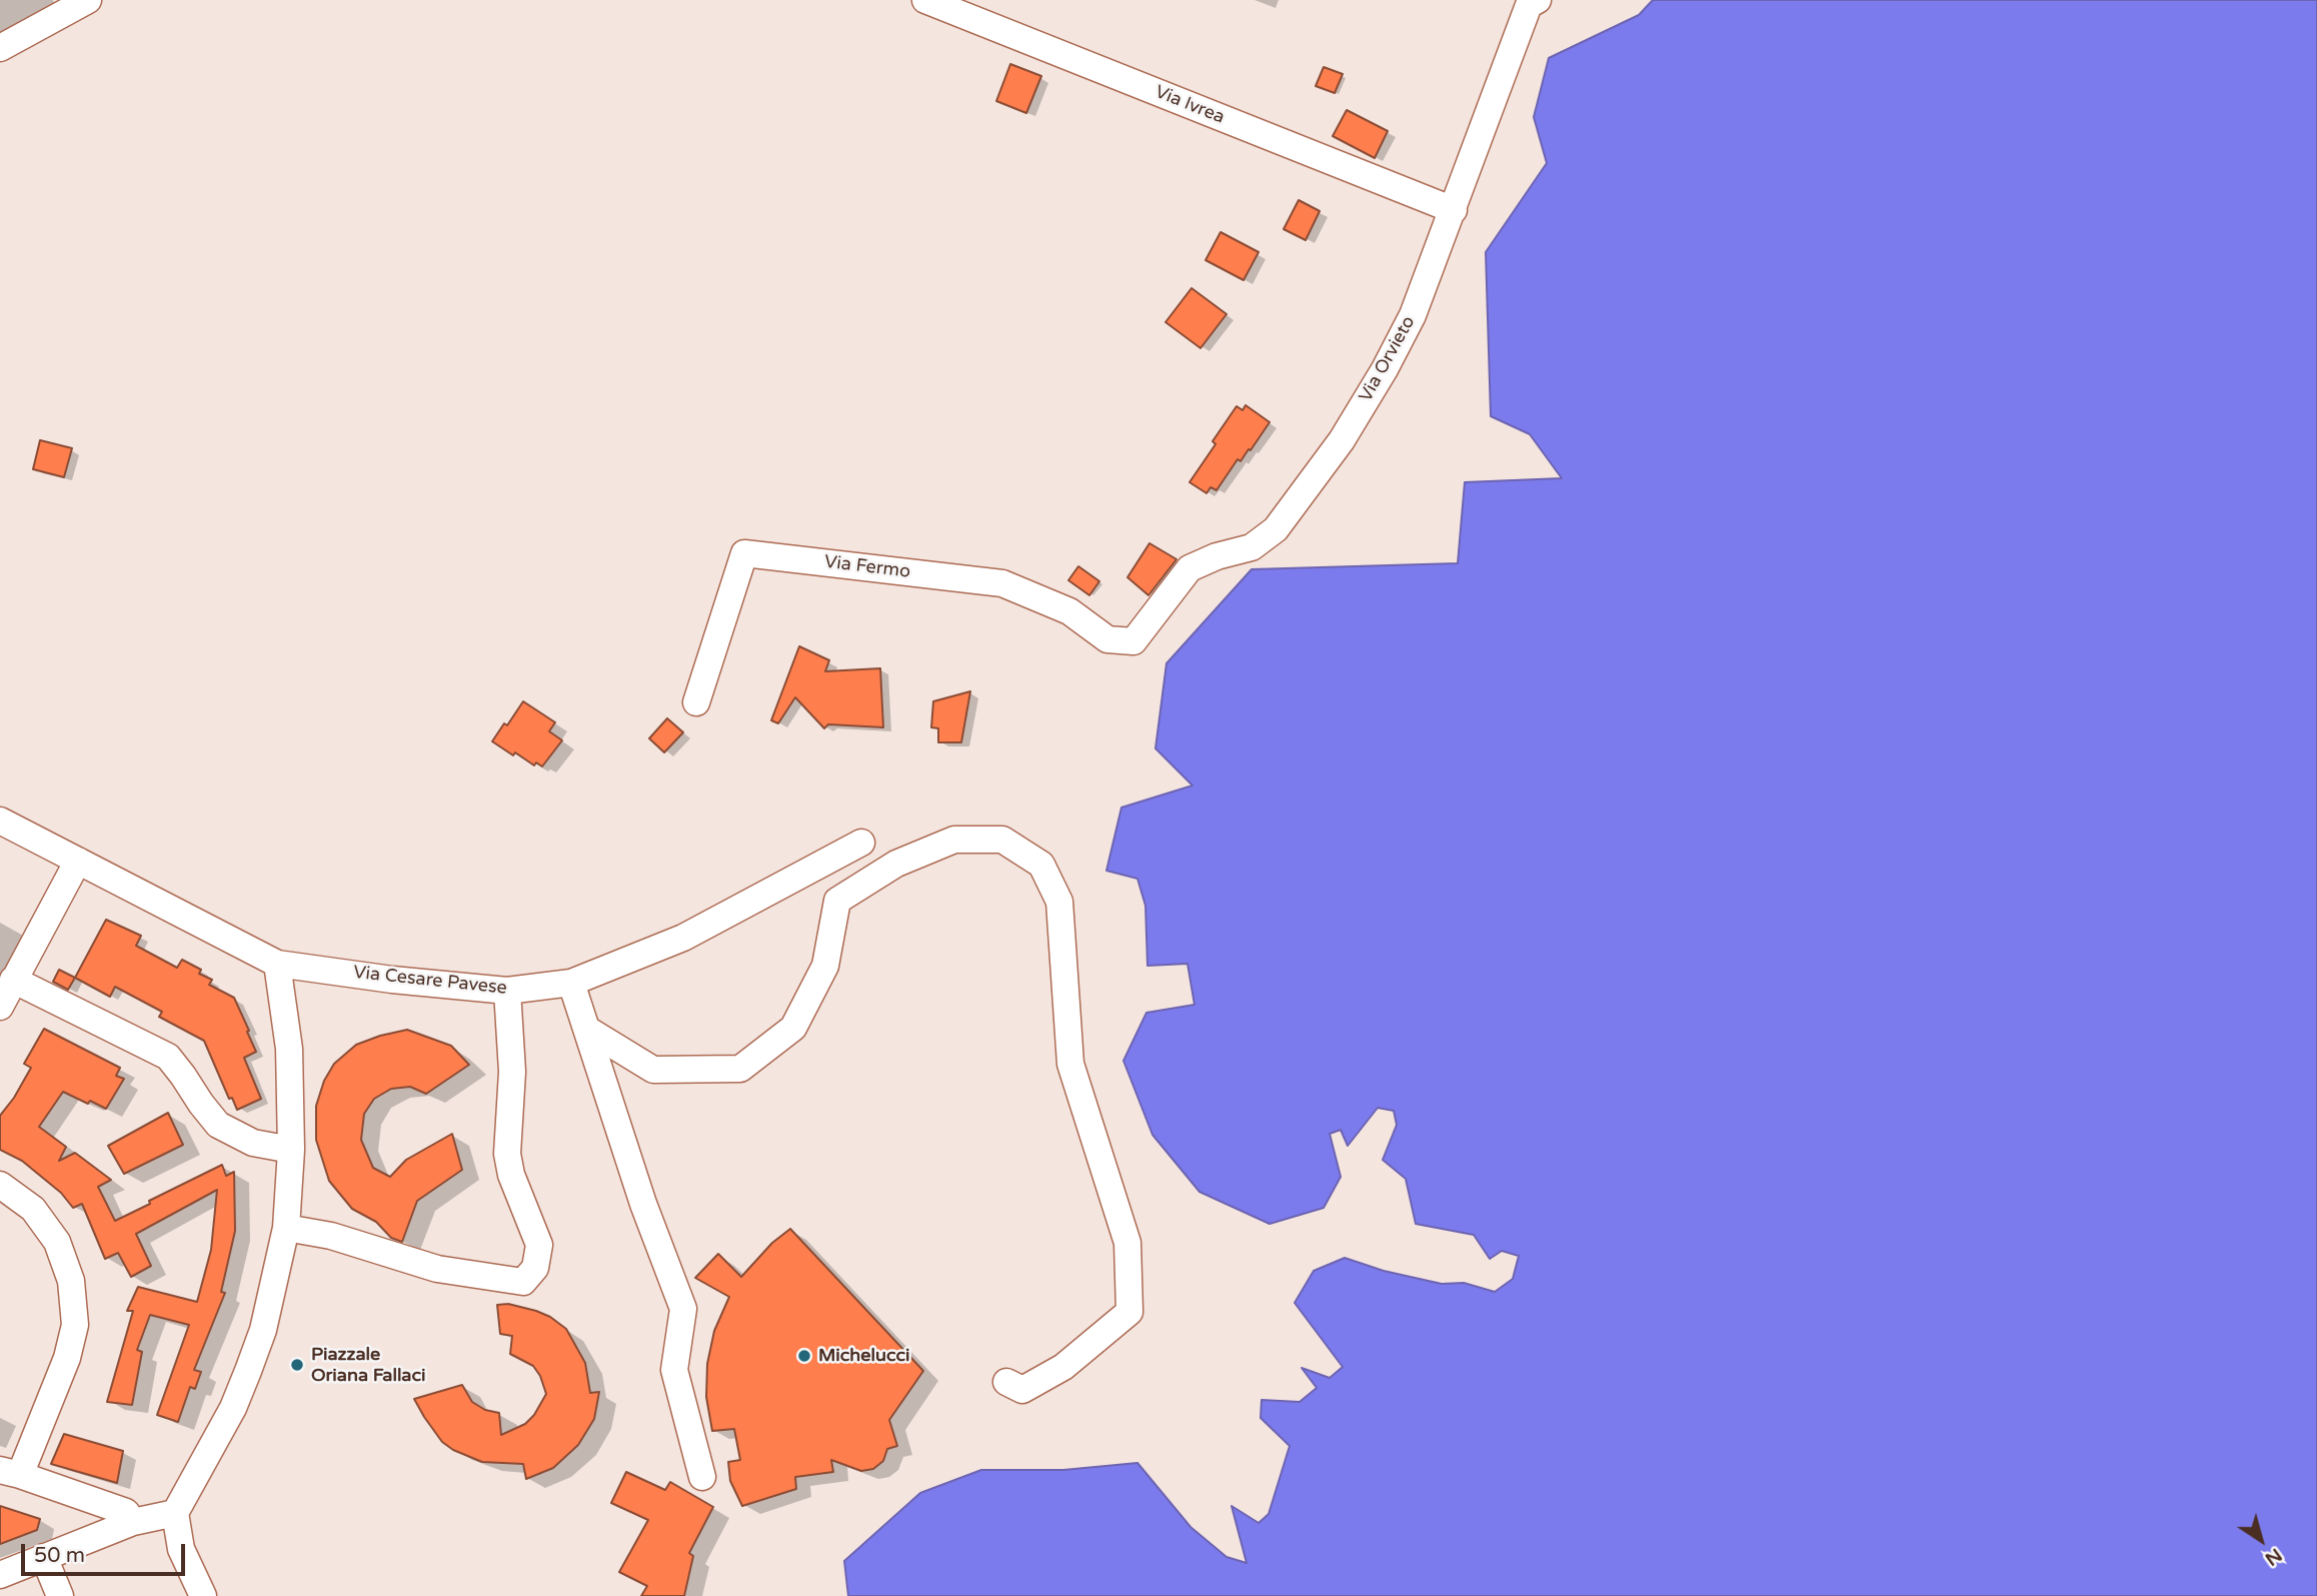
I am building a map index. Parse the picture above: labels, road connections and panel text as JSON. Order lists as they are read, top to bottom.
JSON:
{
  "streets": {
    "street": [
      "Via Ivrea",
      "Via Orvieto",
      "Via Fermo",
      "Via Cesare Pavese"
    ]
  },
  "crossings": [
    ["Via Ivrea", "Via Orvieto"],
    ["Via Orvieto", "Via Fermo"]
  ],
  "places": ["Michelucci", "Piazzale Oriana Fallaci"],
  "scale_bar": "50 m",
  "north": "bottom right"
}
